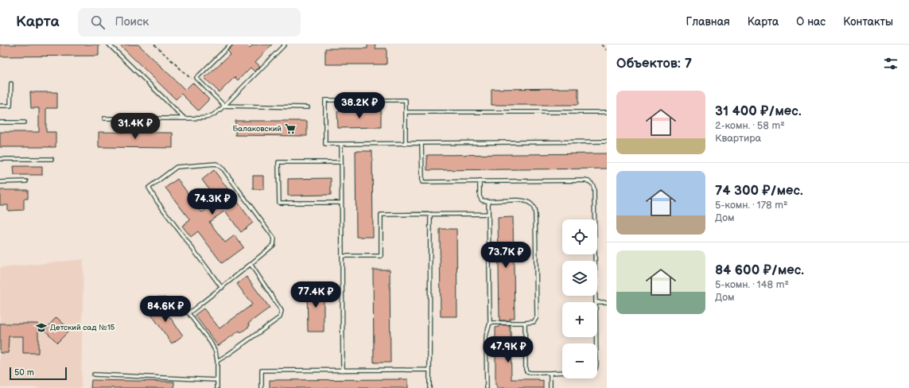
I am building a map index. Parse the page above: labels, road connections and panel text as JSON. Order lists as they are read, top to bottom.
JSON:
{
  "places": {
    "supermarket": ["Балаковский"],
    "school or university": ["Детский сад №15"]
  },
  "scale_bar": "50 m",
  "page": {
    "header": "Карта",
    "search": "Поиск",
    "nav": [
      "Главная",
      "Карта",
      "О нас",
      "Контакты"
    ],
    "heading": "Объектов: 7",
    "list": [
      {
        "name": "31 400 ₽/мес.",
        "note": "2-комн. · 58 m² · Квартира"
      },
      {
        "name": "74 300 ₽/мес.",
        "note": "5-комн. · 178 m² · Дом"
      },
      {
        "name": "84 600 ₽/мес.",
        "note": "5-комн. · 148 m² · Дом"
      }
    ],
    "price": [
      "38.2K ₽",
      "31.4K ₽",
      "74.3K ₽",
      "73.7K ₽",
      "77.4K ₽",
      "84.6K ₽",
      "47.9K ₽"
    ],
    "map_buttons": ["+", "−"],
    "scale": "50 m"
  }
}
